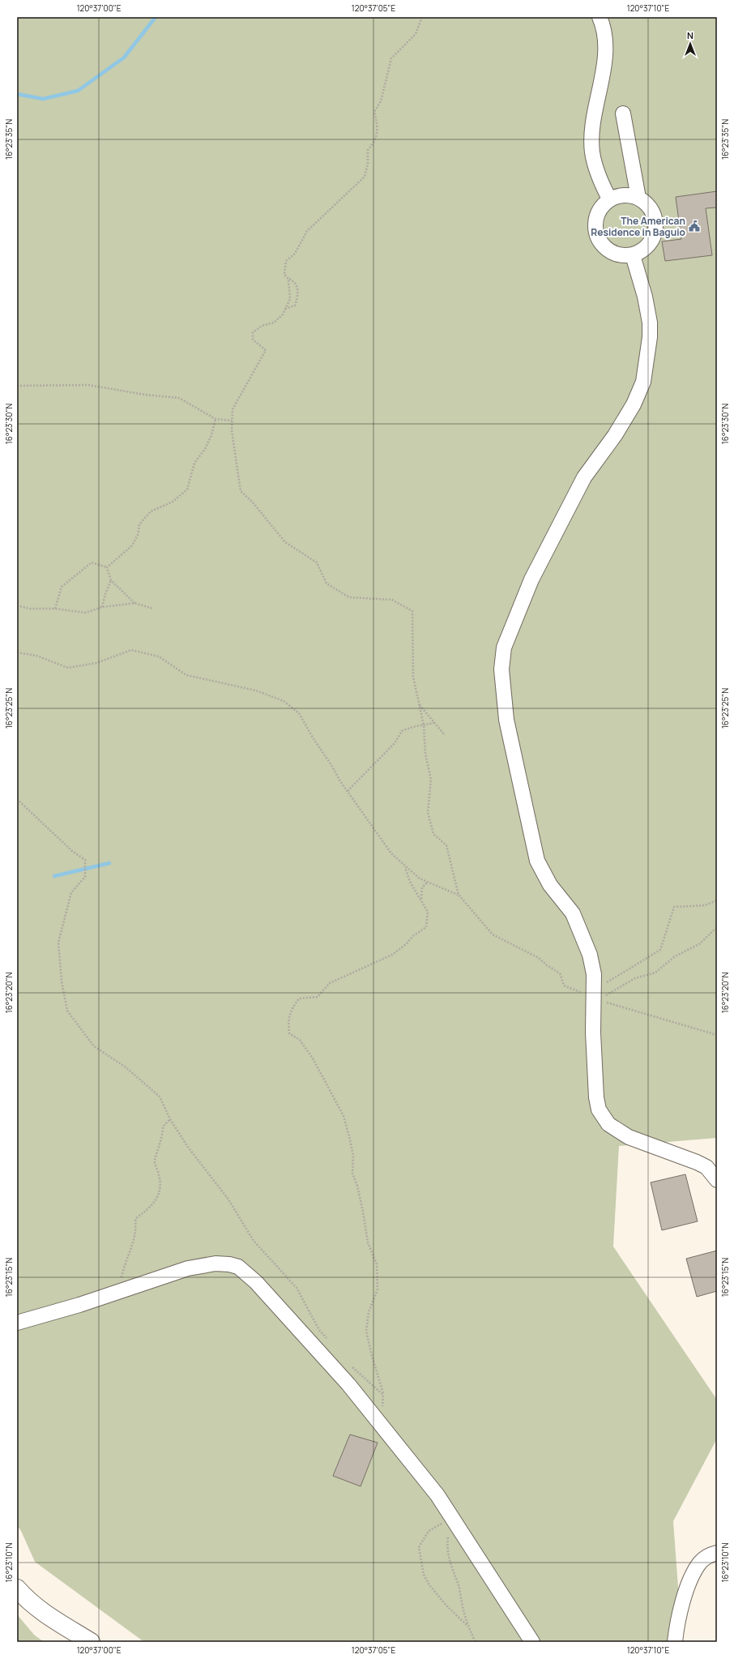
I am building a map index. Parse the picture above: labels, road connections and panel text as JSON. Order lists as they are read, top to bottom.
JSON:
{
  "places": {
    "public building": ["The American Residence in Baguio"]
  },
  "north": "top",
  "coordinates": [
    "120°37'00\"E",
    "120°37'05\"E",
    "120°37'10\"E",
    "16°23'35\"N",
    "16°23'30\"N",
    "16°23'25\"N",
    "16°23'20\"N",
    "16°23'15\"N",
    "16°23'10\"N"
  ]
}
